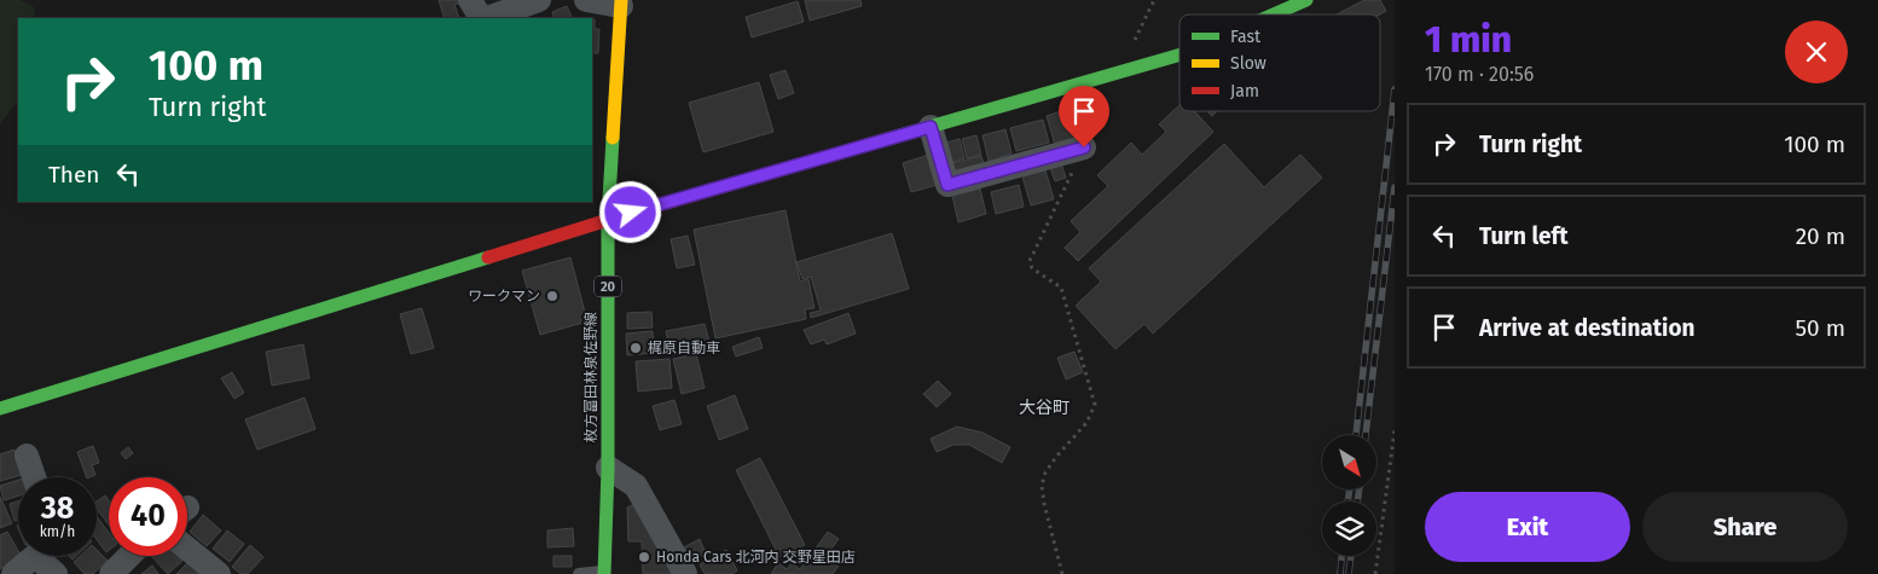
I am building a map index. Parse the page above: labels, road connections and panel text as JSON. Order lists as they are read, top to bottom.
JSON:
{
  "streets": {
    "street": ["20", "枚方富田林泉佐野線"]
  },
  "districts": ["大谷町"],
  "places": ["ワークマン", "梶原自動車", "Honda Cars 北河内 交野星田店"],
  "legend": ["Fast", "Slow", "Jam"],
  "north": "bottom right",
  "page": {
    "heading": ["1 min", "170 m · 20:56"],
    "turn": ["100 m", "Turn right"],
    "list": [
      {
        "name": "Turn right",
        "value": "100 m"
      },
      {
        "name": "Turn left",
        "value": "20 m"
      },
      {
        "name": "Arrive at destination",
        "value": "50 m"
      }
    ],
    "then": "Then",
    "speed": "38 km/h",
    "limit": "40",
    "buttons": ["Exit", "Share"]
  }
}
